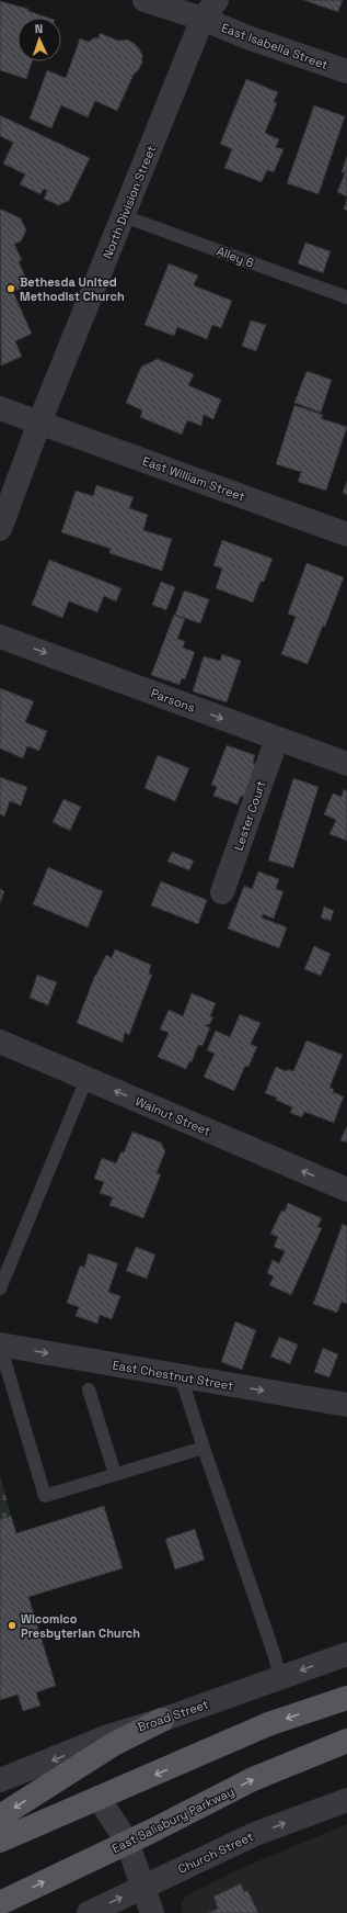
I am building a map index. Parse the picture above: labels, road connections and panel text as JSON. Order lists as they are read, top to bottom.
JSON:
{
  "streets": {
    "main road": ["East Salisbury Parkway"],
    "street": [
      "East Isabella Street",
      "North Division Street",
      "East William Street",
      "Parsons",
      "Lester Court",
      "Walnut Street",
      "East Chestnut Street",
      "Broad Street",
      "Church Street"
    ],
    "lane": ["Alley 6"]
  },
  "crossings": [
    ["East Isabella Street", "North Division Street"],
    ["North Division Street", "Alley 6"],
    ["North Division Street", "East William Street"],
    ["Parsons", "Lester Court"]
  ],
  "one_way": [
    "Parsons",
    "Walnut Street",
    "East Chestnut Street",
    "Broad Street",
    "Church Street"
  ],
  "places": ["Bethesda United Methodist Church", "Wicomico Presbyterian Church"],
  "north": "top"
}
